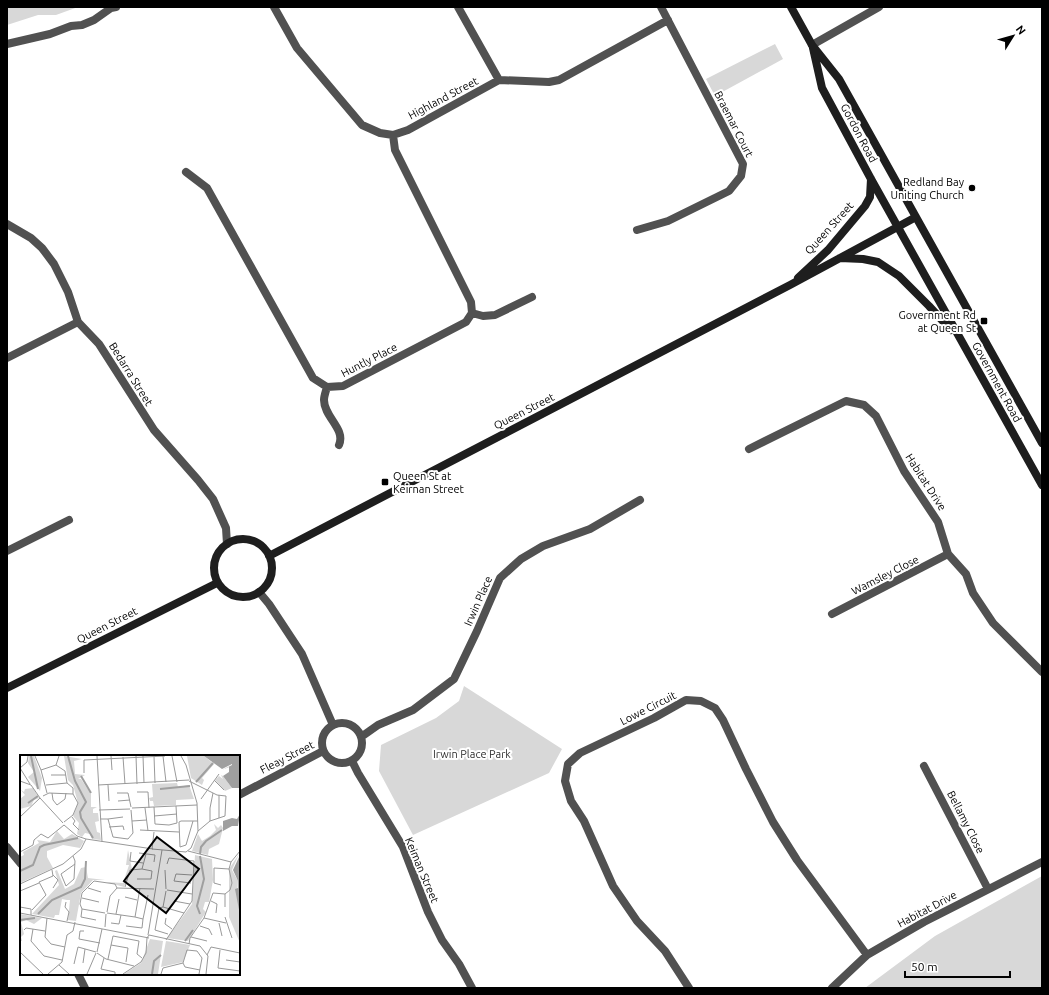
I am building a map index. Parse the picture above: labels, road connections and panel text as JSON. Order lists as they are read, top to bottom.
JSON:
{
  "streets": {
    "street": [
      "Highland Street",
      "Braemar Court",
      "Gordon Road",
      "Queen Street",
      "Huntly Place",
      "Bedarra Street",
      "Government Road",
      "Habitat Drive",
      "Wamsley Close",
      "Irwin Place",
      "Lowe Circuit",
      "Fleay Street",
      "Bellamy Close",
      "Keiman Street"
    ]
  },
  "crossings": [
    ["Gordon Road", "Queen Street"],
    ["Gordon Road", "Government Road"],
    ["Queen Street", "Bedarra Street"],
    ["Queen Street", "Government Road"],
    ["Habitat Drive", "Wamsley Close"],
    ["Habitat Drive", "Lowe Circuit"],
    ["Habitat Drive", "Bellamy Close"],
    ["Irwin Place", "Fleay Street"],
    ["Irwin Place", "Keiman Street"],
    ["Fleay Street", "Keiman Street"]
  ],
  "parks": ["Irwin Place Park"],
  "places": {
    "other": ["Redland Bay Uniting Church"],
    "transit": ["Government Rd at Queen St", "Queen St at Keirnan Street"]
  },
  "scale_bar": "50 m",
  "north": "top right"
}
